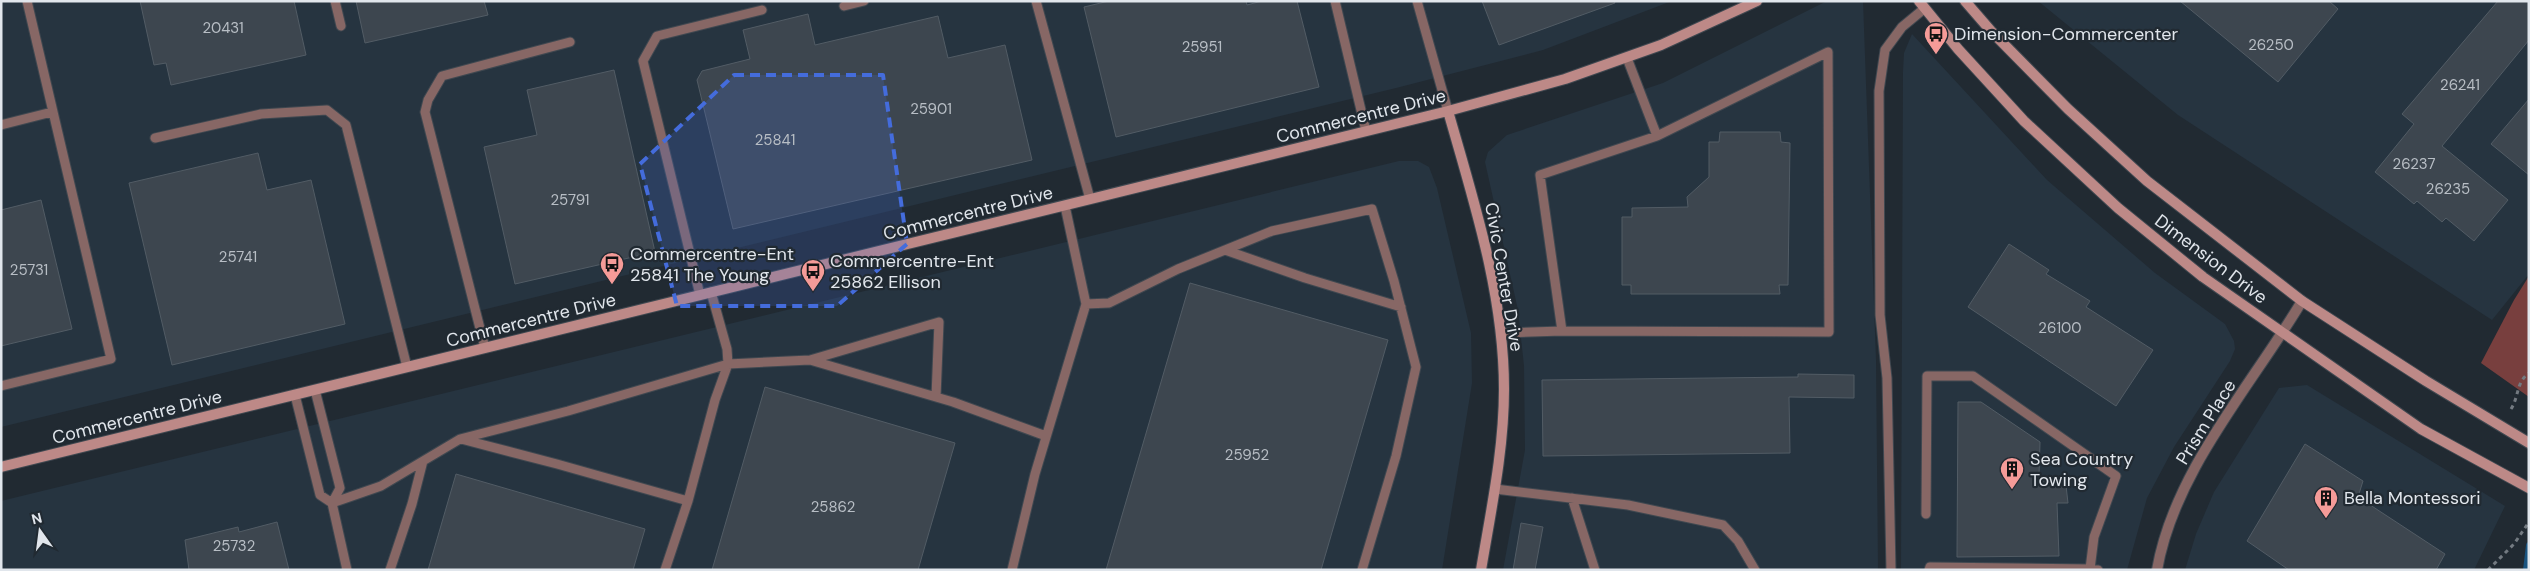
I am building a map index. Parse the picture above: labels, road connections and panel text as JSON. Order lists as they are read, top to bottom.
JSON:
{
  "streets": {
    "street": [
      "Commercentre Drive",
      "Dimension Drive",
      "Civic Center Drive",
      "Prism Place"
    ]
  },
  "crossings": [
    ["Commercentre Drive", "Civic Center Drive"],
    ["Dimension Drive", "Prism Place"]
  ],
  "places": {
    "bus stop": ["Dimension-Commercenter", "Commercentre-Ent 25841 The Young", "Commercentre-Ent 25862 Ellison"],
    "building": ["Sea Country Towing", "Bella Montessori"]
  },
  "house_numbers": [
    "20431",
    "26250",
    "25951",
    "26241",
    "25901",
    "25841",
    "26237",
    "26235",
    "25791",
    "25741",
    "25731",
    "26100",
    "25952",
    "25862",
    "25732"
  ],
  "north": "top"
}
